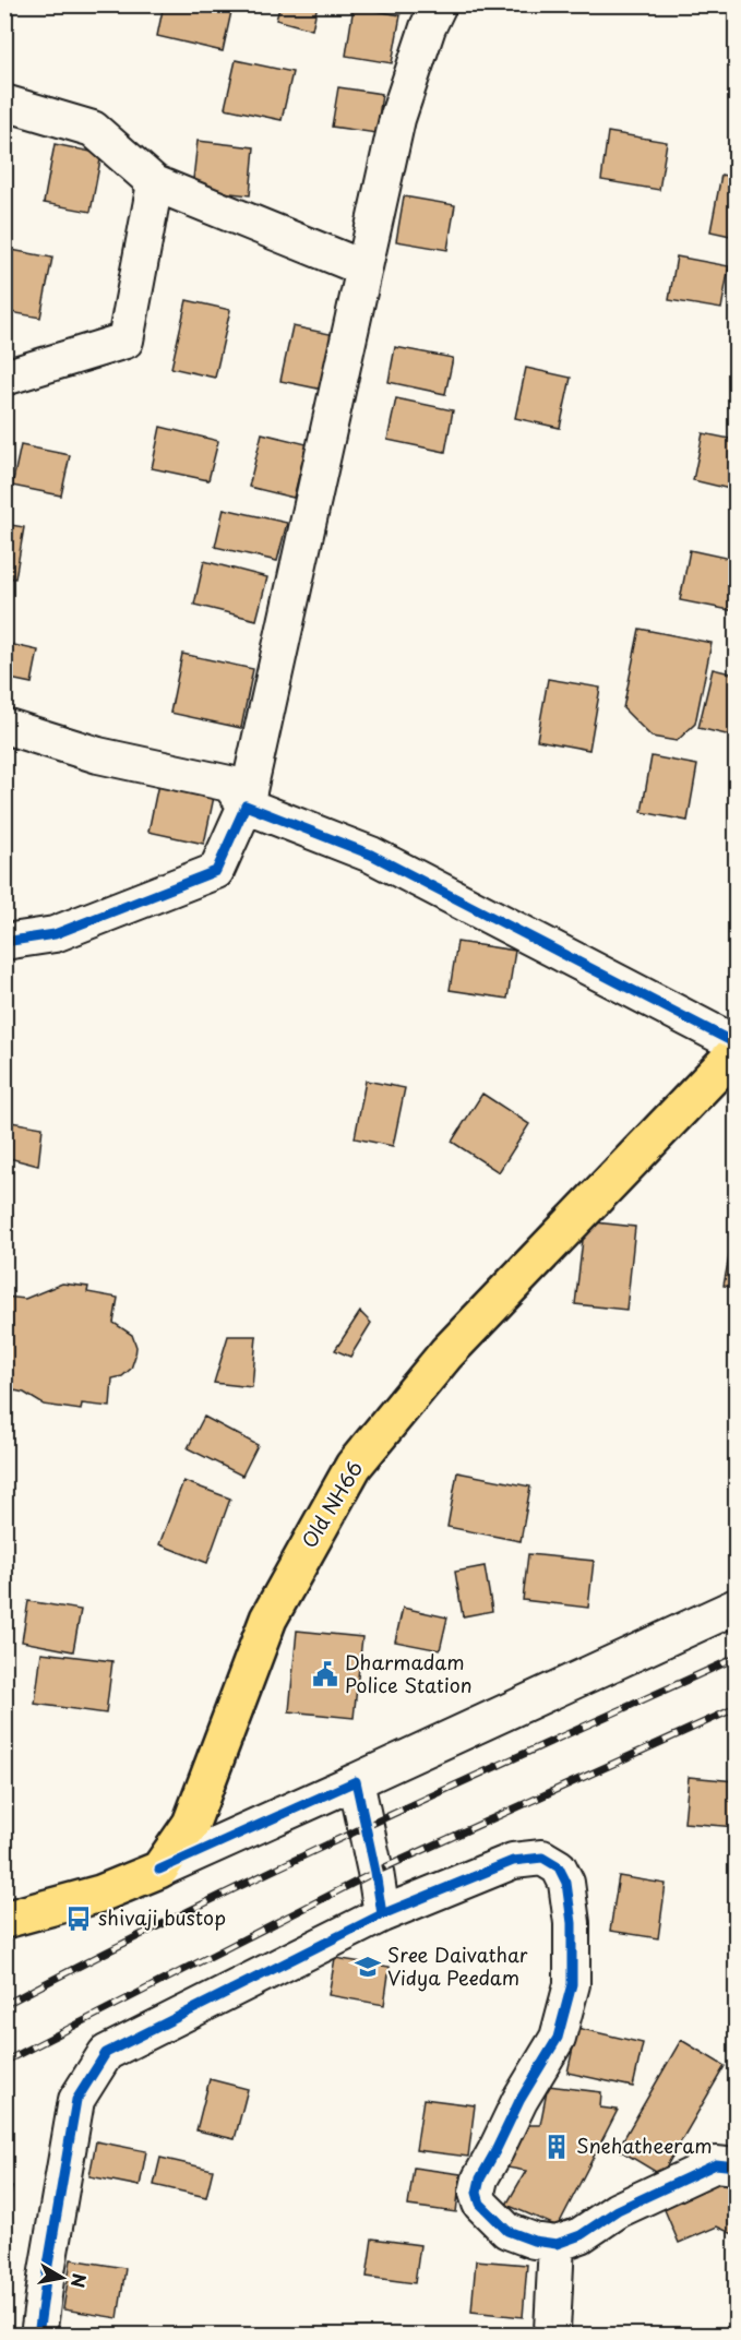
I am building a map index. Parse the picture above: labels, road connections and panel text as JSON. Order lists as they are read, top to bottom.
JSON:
{
  "streets": {
    "main road": ["Old NH66"]
  },
  "places": {
    "public building": ["Dharmadam Police Station"],
    "bus stop": ["shivaji bustop"],
    "school or university": ["Sree Daivathar Vidya Peedam"],
    "building": ["Snehatheeram"]
  },
  "north": "right"
}
